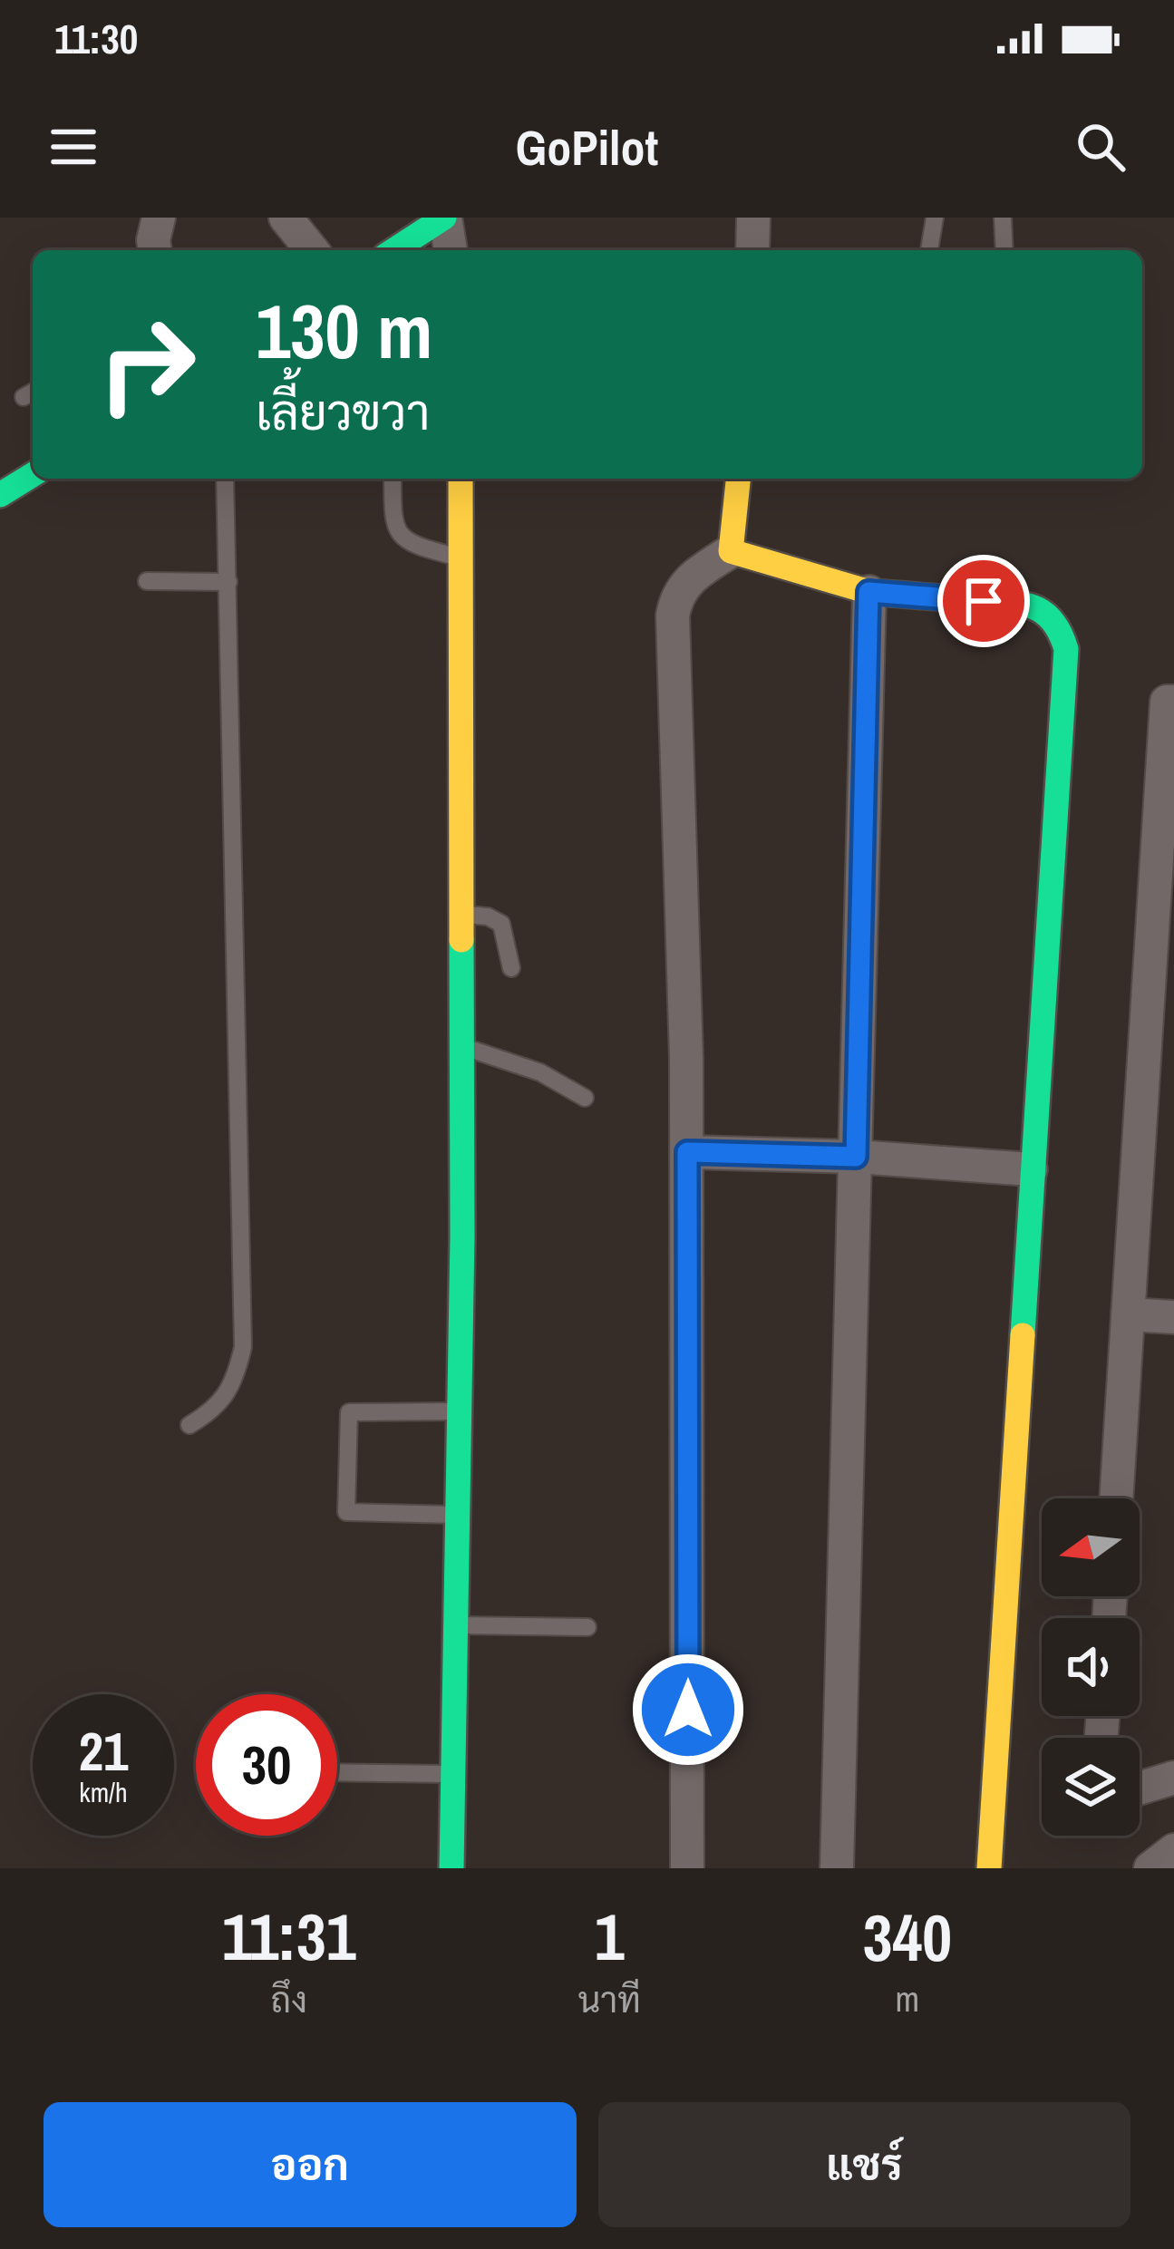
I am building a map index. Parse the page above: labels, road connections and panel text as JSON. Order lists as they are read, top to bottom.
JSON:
{
  "north": "left",
  "page": {
    "status": "11:30",
    "header": "GoPilot",
    "turn": ["130 m", "เลี้ยวขวา"],
    "speed": "21 km/h",
    "limit": "30",
    "eta": [
      "11:31",
      "ถึง",
      "1",
      "นาที",
      "340",
      "m"
    ],
    "buttons": ["ออก", "แชร์"]
  }
}
